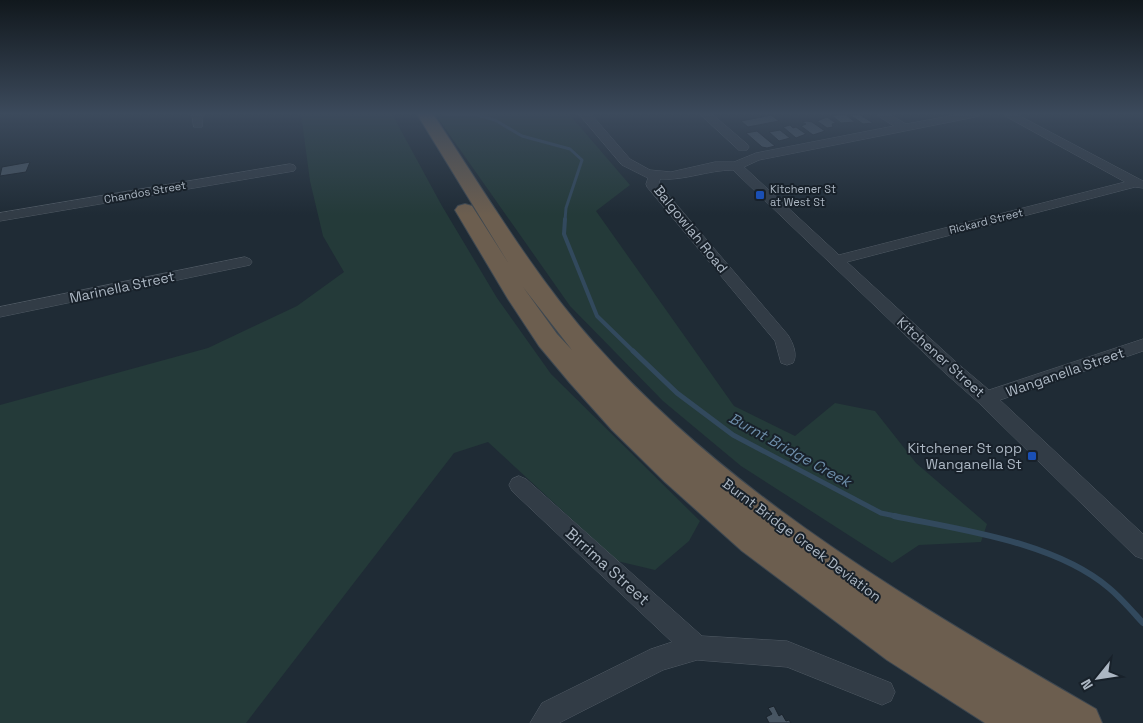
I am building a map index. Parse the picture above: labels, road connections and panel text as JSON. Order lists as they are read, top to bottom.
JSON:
{
  "streets": {
    "highway": ["Burnt Bridge Creek Deviation"],
    "street": [
      "Chandos Street",
      "Rickard Street",
      "Balgowlah Road",
      "Marinella Street",
      "Kitchener Street",
      "Wanganella Street",
      "Birrima Street"
    ]
  },
  "crossings": [
    ["Rickard Street", "Kitchener Street"],
    ["Kitchener Street", "Wanganella Street"]
  ],
  "water": ["Burnt Bridge Creek"],
  "places": {
    "transit": ["Kitchener St at West St", "Kitchener St opp Wanganella St"]
  },
  "north": "bottom left"
}
